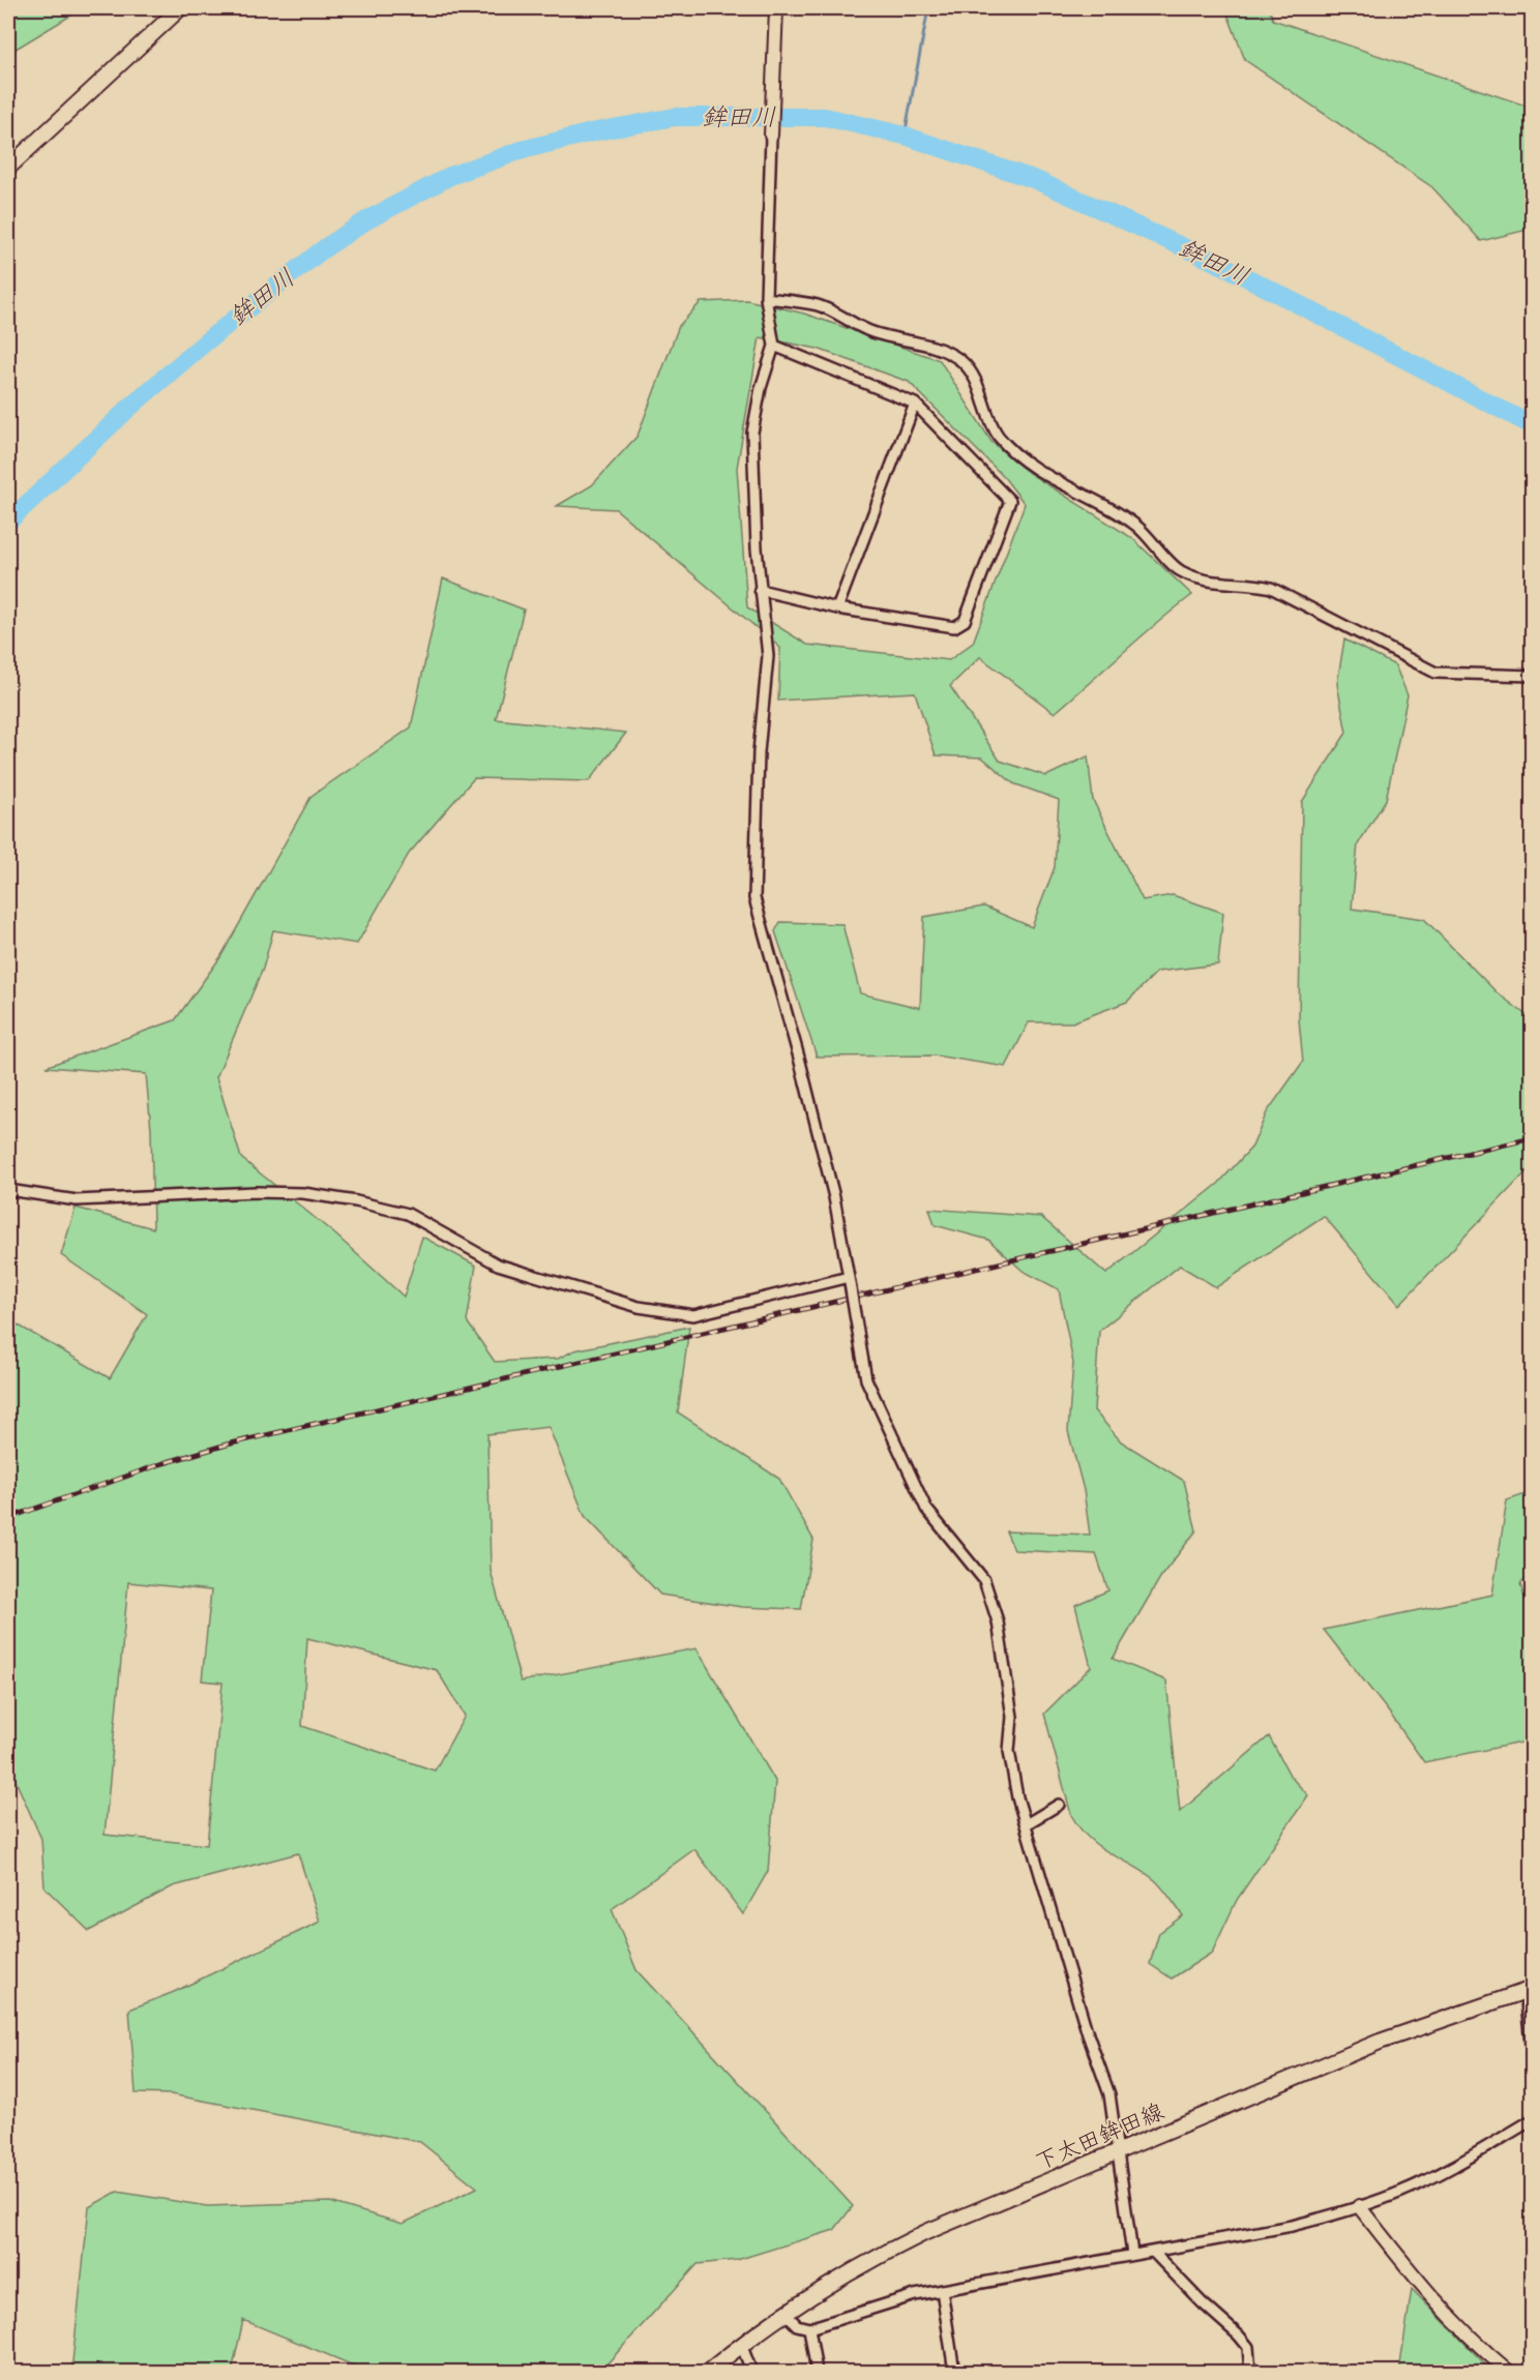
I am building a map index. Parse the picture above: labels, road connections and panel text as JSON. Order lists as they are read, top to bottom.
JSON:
{
  "streets": {
    "main road": ["下太田鉾田線"]
  },
  "water": ["鉾田川"]
}
